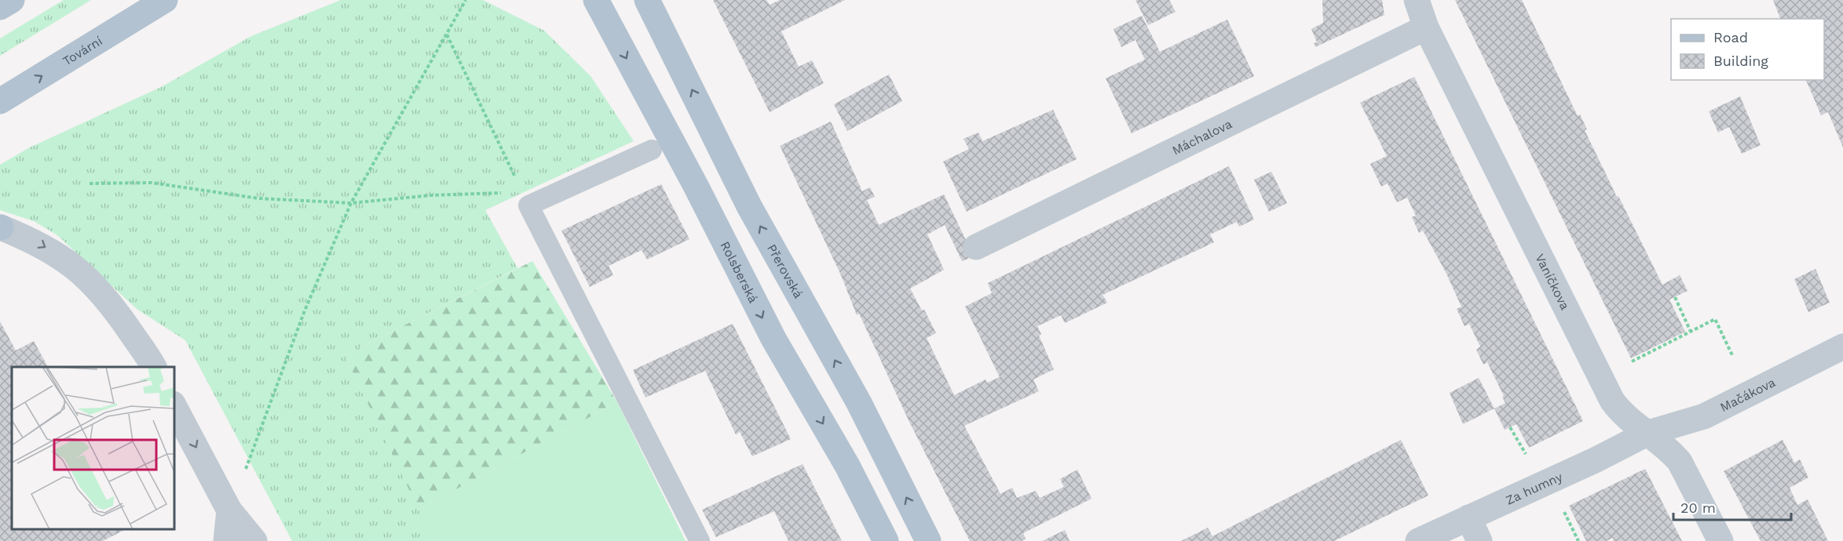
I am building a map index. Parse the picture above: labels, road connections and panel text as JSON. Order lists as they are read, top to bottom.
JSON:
{
  "streets": {
    "main road": ["Tovární", "Rolsberská", "Přerovská"],
    "street": [
      "Máchalova",
      "Vaníčkova",
      "Mačákova",
      "Za humny"
    ]
  },
  "crossings": [
    ["Máchalova", "Vaníčkova"],
    ["Vaníčkova", "Mačákova"],
    ["Vaníčkova", "Za humny"],
    ["Mačákova", "Za humny"]
  ],
  "one_way": ["Tovární", "Rolsberská", "Přerovská"],
  "legend": ["Road", "Building"],
  "scale_bar": "20 m"
}
